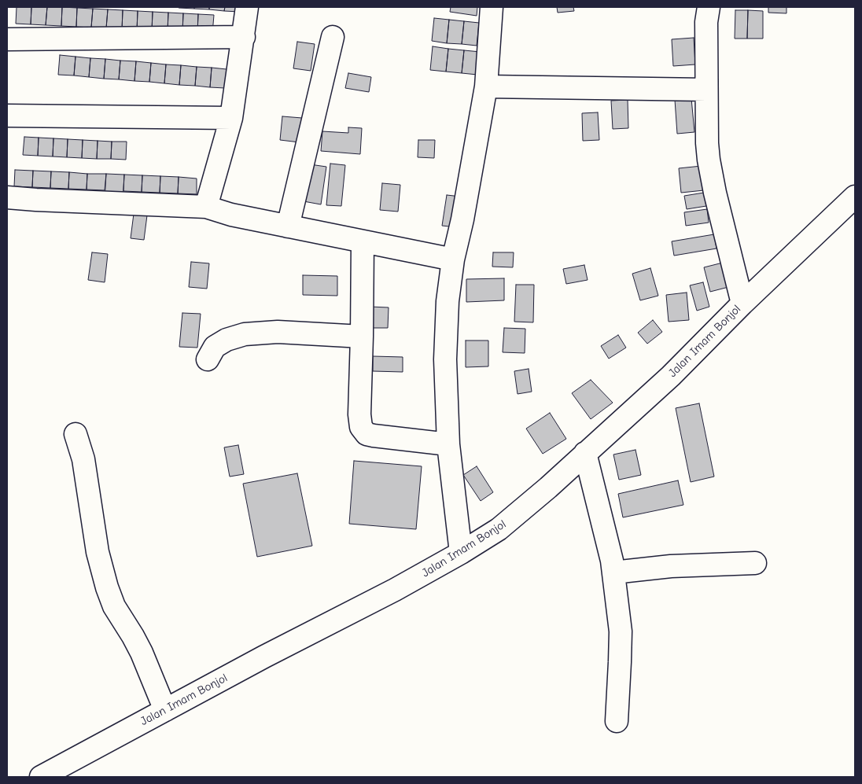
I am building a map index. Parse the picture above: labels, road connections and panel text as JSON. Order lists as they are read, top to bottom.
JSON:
{
  "streets": {
    "street": ["Jalan Imam Bonjol"]
  }
}
